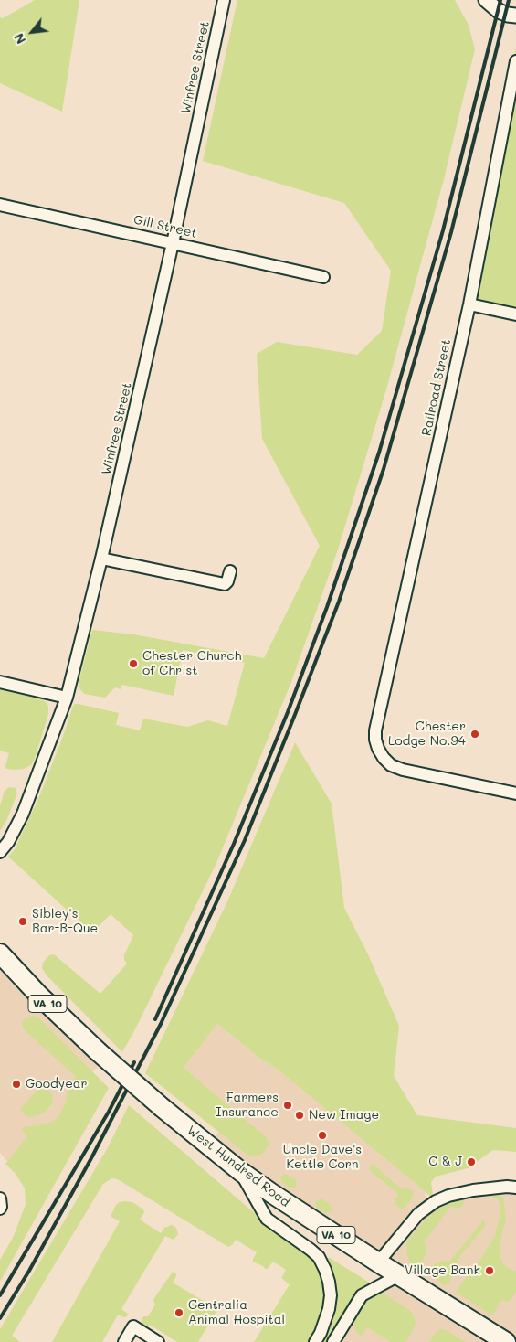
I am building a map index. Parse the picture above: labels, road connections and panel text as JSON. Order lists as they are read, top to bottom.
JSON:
{
  "streets": {
    "main road": ["VA 10", "West Hundred Road"],
    "street": ["Winfree Street", "Gill Street", "Railroad Street"]
  },
  "crossings": [
    ["Winfree Street", "Gill Street"]
  ],
  "places": [
    "Chester Church of Christ",
    "Chester Lodge No.94",
    "Sibley's Bar-B-Que",
    "Goodyear",
    "Farmers Insurance",
    "New Image",
    "Uncle Dave's Kettle Corn",
    "C & J",
    "Village Bank",
    "Centralia Animal Hospital"
  ],
  "north": "bottom left"
}
